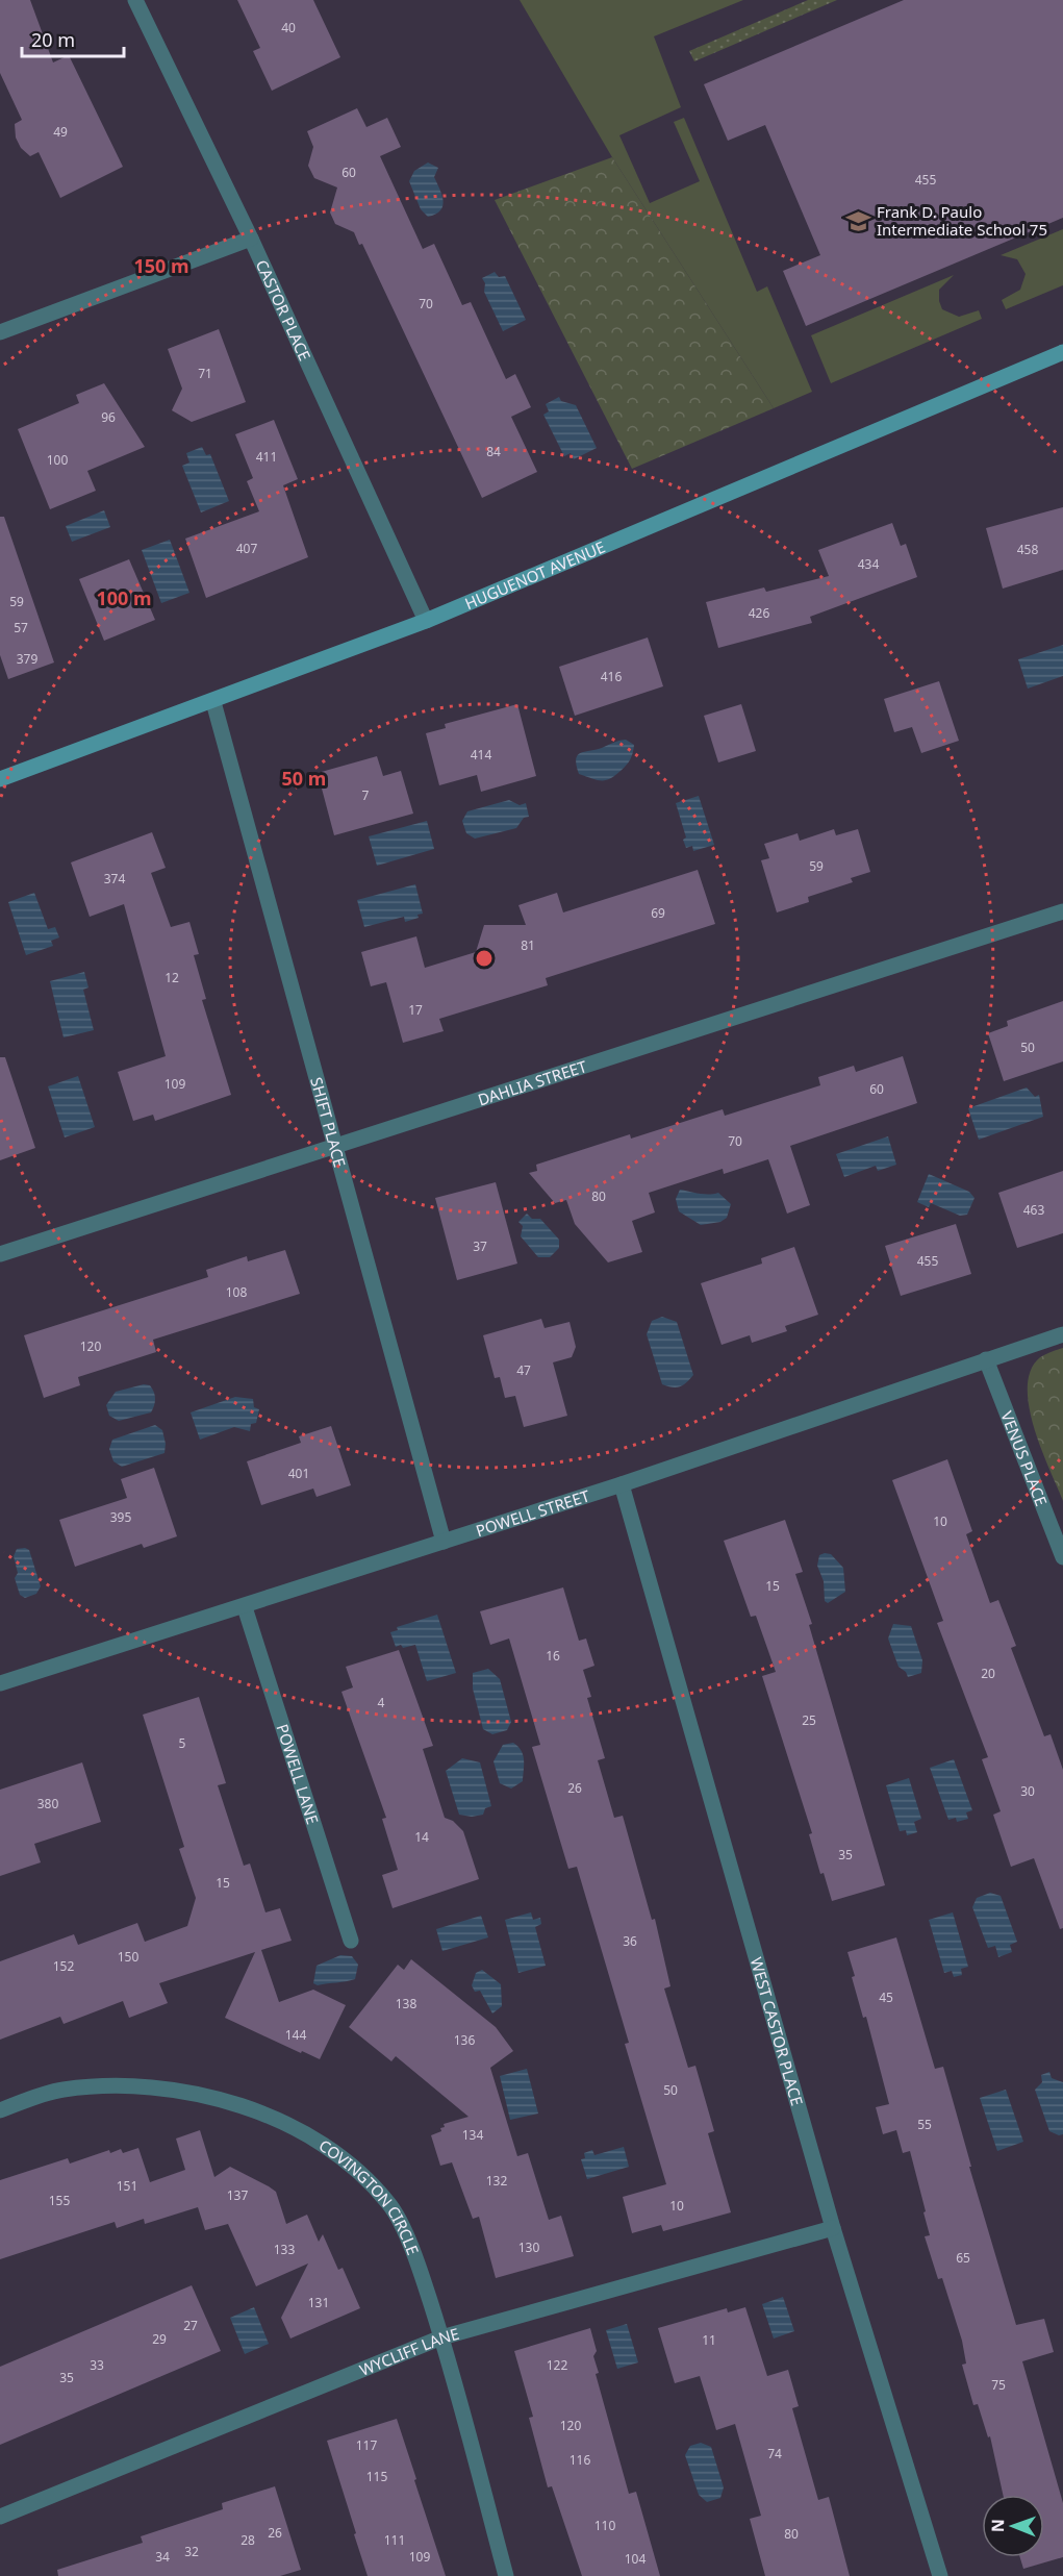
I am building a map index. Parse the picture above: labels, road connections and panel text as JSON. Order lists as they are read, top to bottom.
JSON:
{
  "streets": {
    "street": [
      "CASTOR PLACE",
      "HUGUENOT AVENUE",
      "DAHLIA STREET",
      "SHIFT PLACE",
      "VENUS PLACE",
      "POWELL STREET",
      "POWELL LANE",
      "WEST CASTOR PLACE",
      "COVINGTON CIRCLE",
      "WYCLIFF LANE"
    ]
  },
  "crossings": [
    ["CASTOR PLACE", "HUGUENOT AVENUE"],
    ["HUGUENOT AVENUE", "SHIFT PLACE"],
    ["DAHLIA STREET", "SHIFT PLACE"],
    ["SHIFT PLACE", "POWELL STREET"],
    ["VENUS PLACE", "POWELL STREET"],
    ["POWELL STREET", "POWELL LANE"],
    ["POWELL STREET", "WEST CASTOR PLACE"],
    ["WEST CASTOR PLACE", "WYCLIFF LANE"],
    ["COVINGTON CIRCLE", "WYCLIFF LANE"]
  ],
  "places": {
    "school or university": ["Frank D. Paulo Intermediate School 75"]
  },
  "house_numbers": [
    "40",
    "49",
    "60",
    "455",
    "70",
    "71",
    "96",
    "84",
    "411",
    "100",
    "407",
    "458",
    "434",
    "59",
    "426",
    "57",
    "379",
    "416",
    "414",
    "7",
    "59",
    "374",
    "69",
    "81",
    "12",
    "17",
    "50",
    "109",
    "60",
    "70",
    "80",
    "463",
    "37",
    "455",
    "108",
    "120",
    "47",
    "401",
    "395",
    "10",
    "15",
    "16",
    "20",
    "4",
    "25",
    "5",
    "26",
    "30",
    "380",
    "14",
    "35",
    "15",
    "36",
    "150",
    "152",
    "45",
    "138",
    "144",
    "136",
    "50",
    "55",
    "134",
    "132",
    "151",
    "137",
    "155",
    "10",
    "130",
    "133",
    "65",
    "131",
    "27",
    "29",
    "11",
    "33",
    "122",
    "35",
    "75",
    "120",
    "117",
    "74",
    "116",
    "115",
    "110",
    "26",
    "80",
    "28",
    "111",
    "32",
    "34",
    "109",
    "104"
  ],
  "scale_bar": "20 m",
  "north": "left",
  "rings": ["150 m", "100 m", "50 m"]
}
